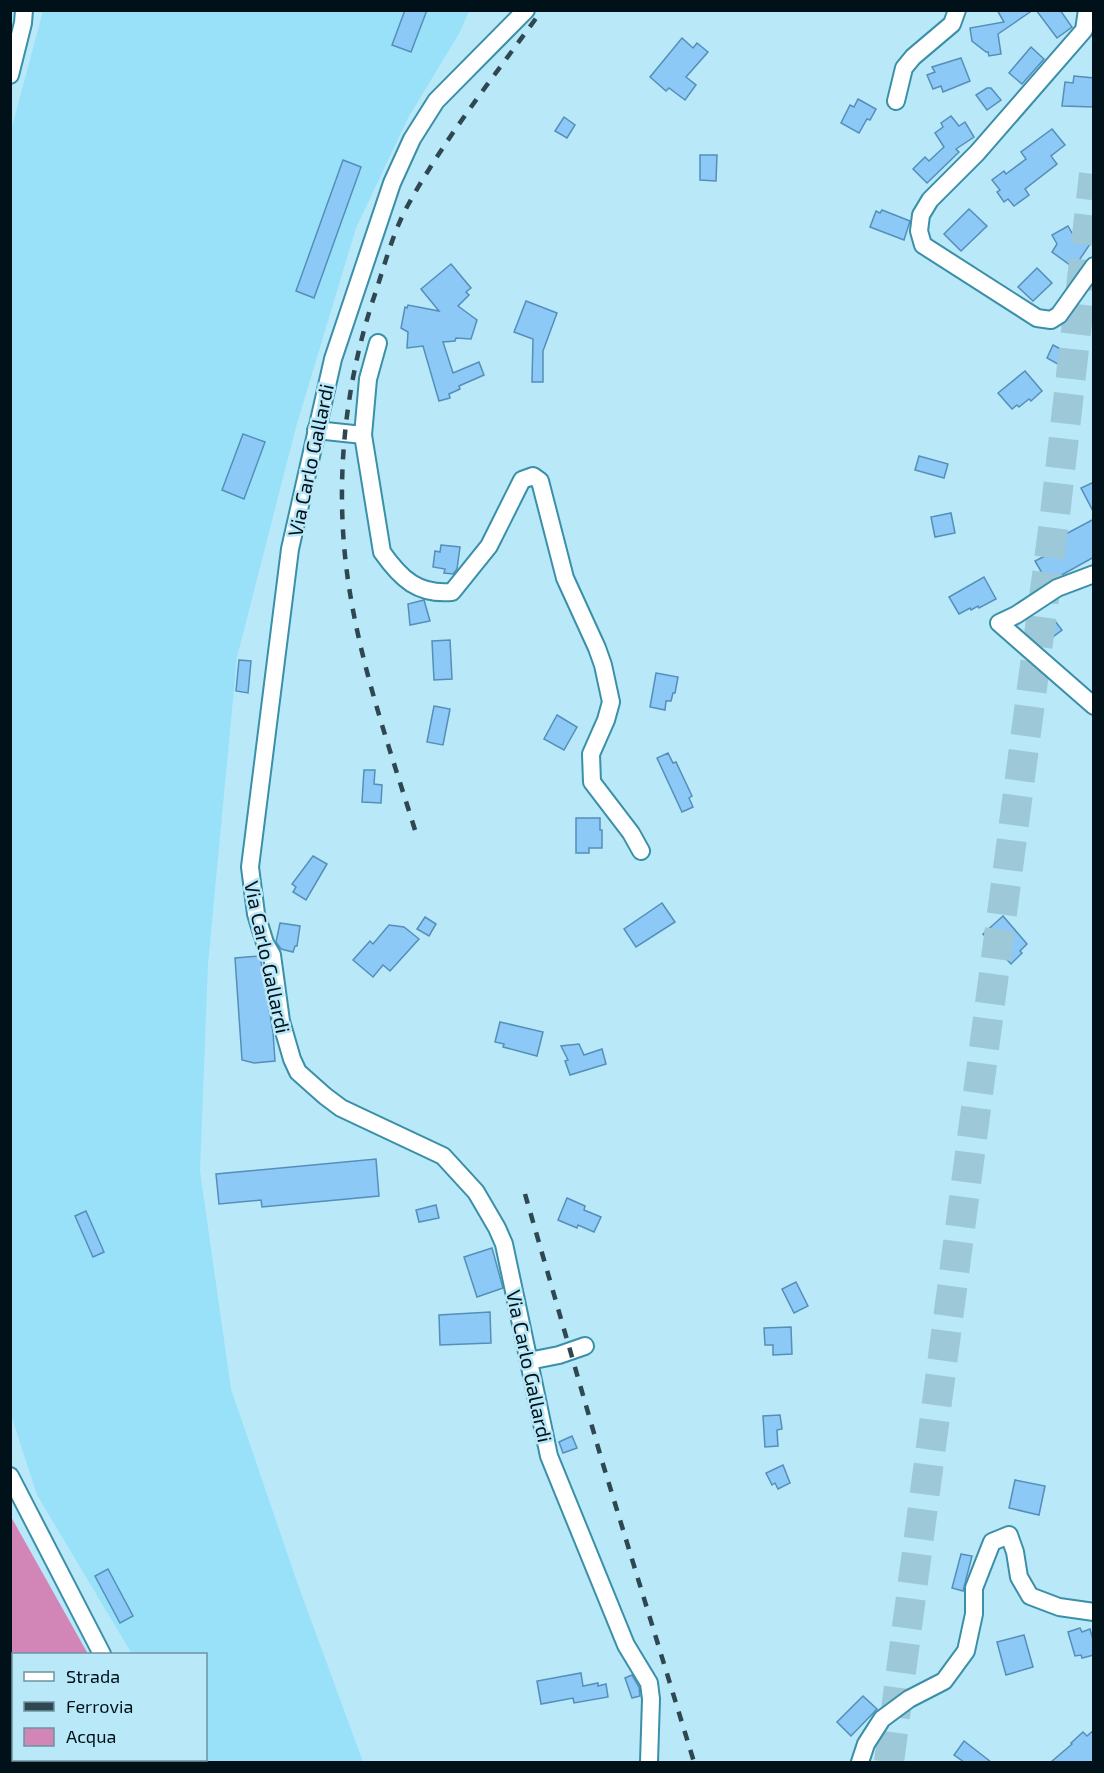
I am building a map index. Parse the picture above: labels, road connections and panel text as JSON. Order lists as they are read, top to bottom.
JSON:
{
  "streets": {
    "street": ["Via Carlo Gallardi"]
  },
  "legend": ["Strada", "Ferrovia", "Acqua"]
}
